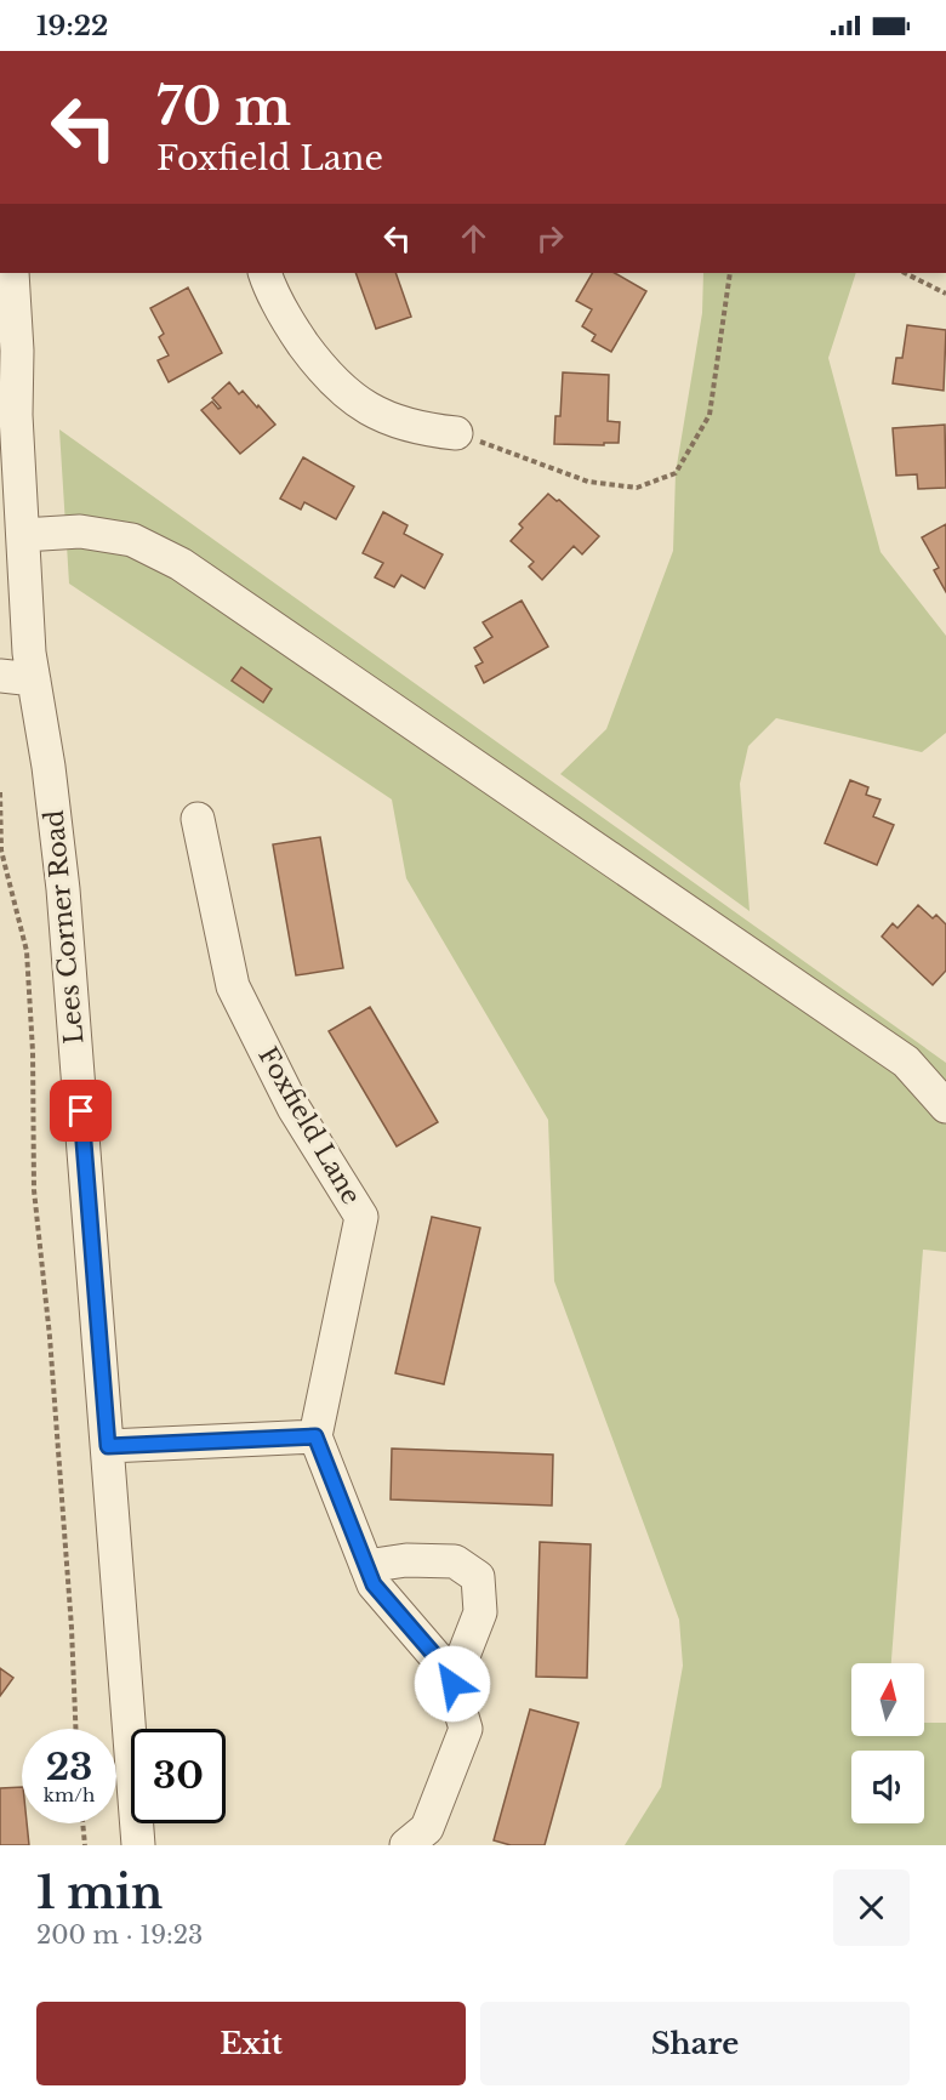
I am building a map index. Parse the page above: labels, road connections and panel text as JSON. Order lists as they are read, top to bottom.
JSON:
{
  "streets": {
    "street": ["Lees Corner Road", "Foxfield Lane"]
  },
  "north": "top",
  "page": {
    "status": "19:22",
    "turn": ["70 m", "Foxfield Lane"],
    "speed": "23 km/h",
    "limit": "30",
    "heading": ["1 min", "200 m · 19:23"],
    "buttons": ["Exit", "Share"]
  }
}
